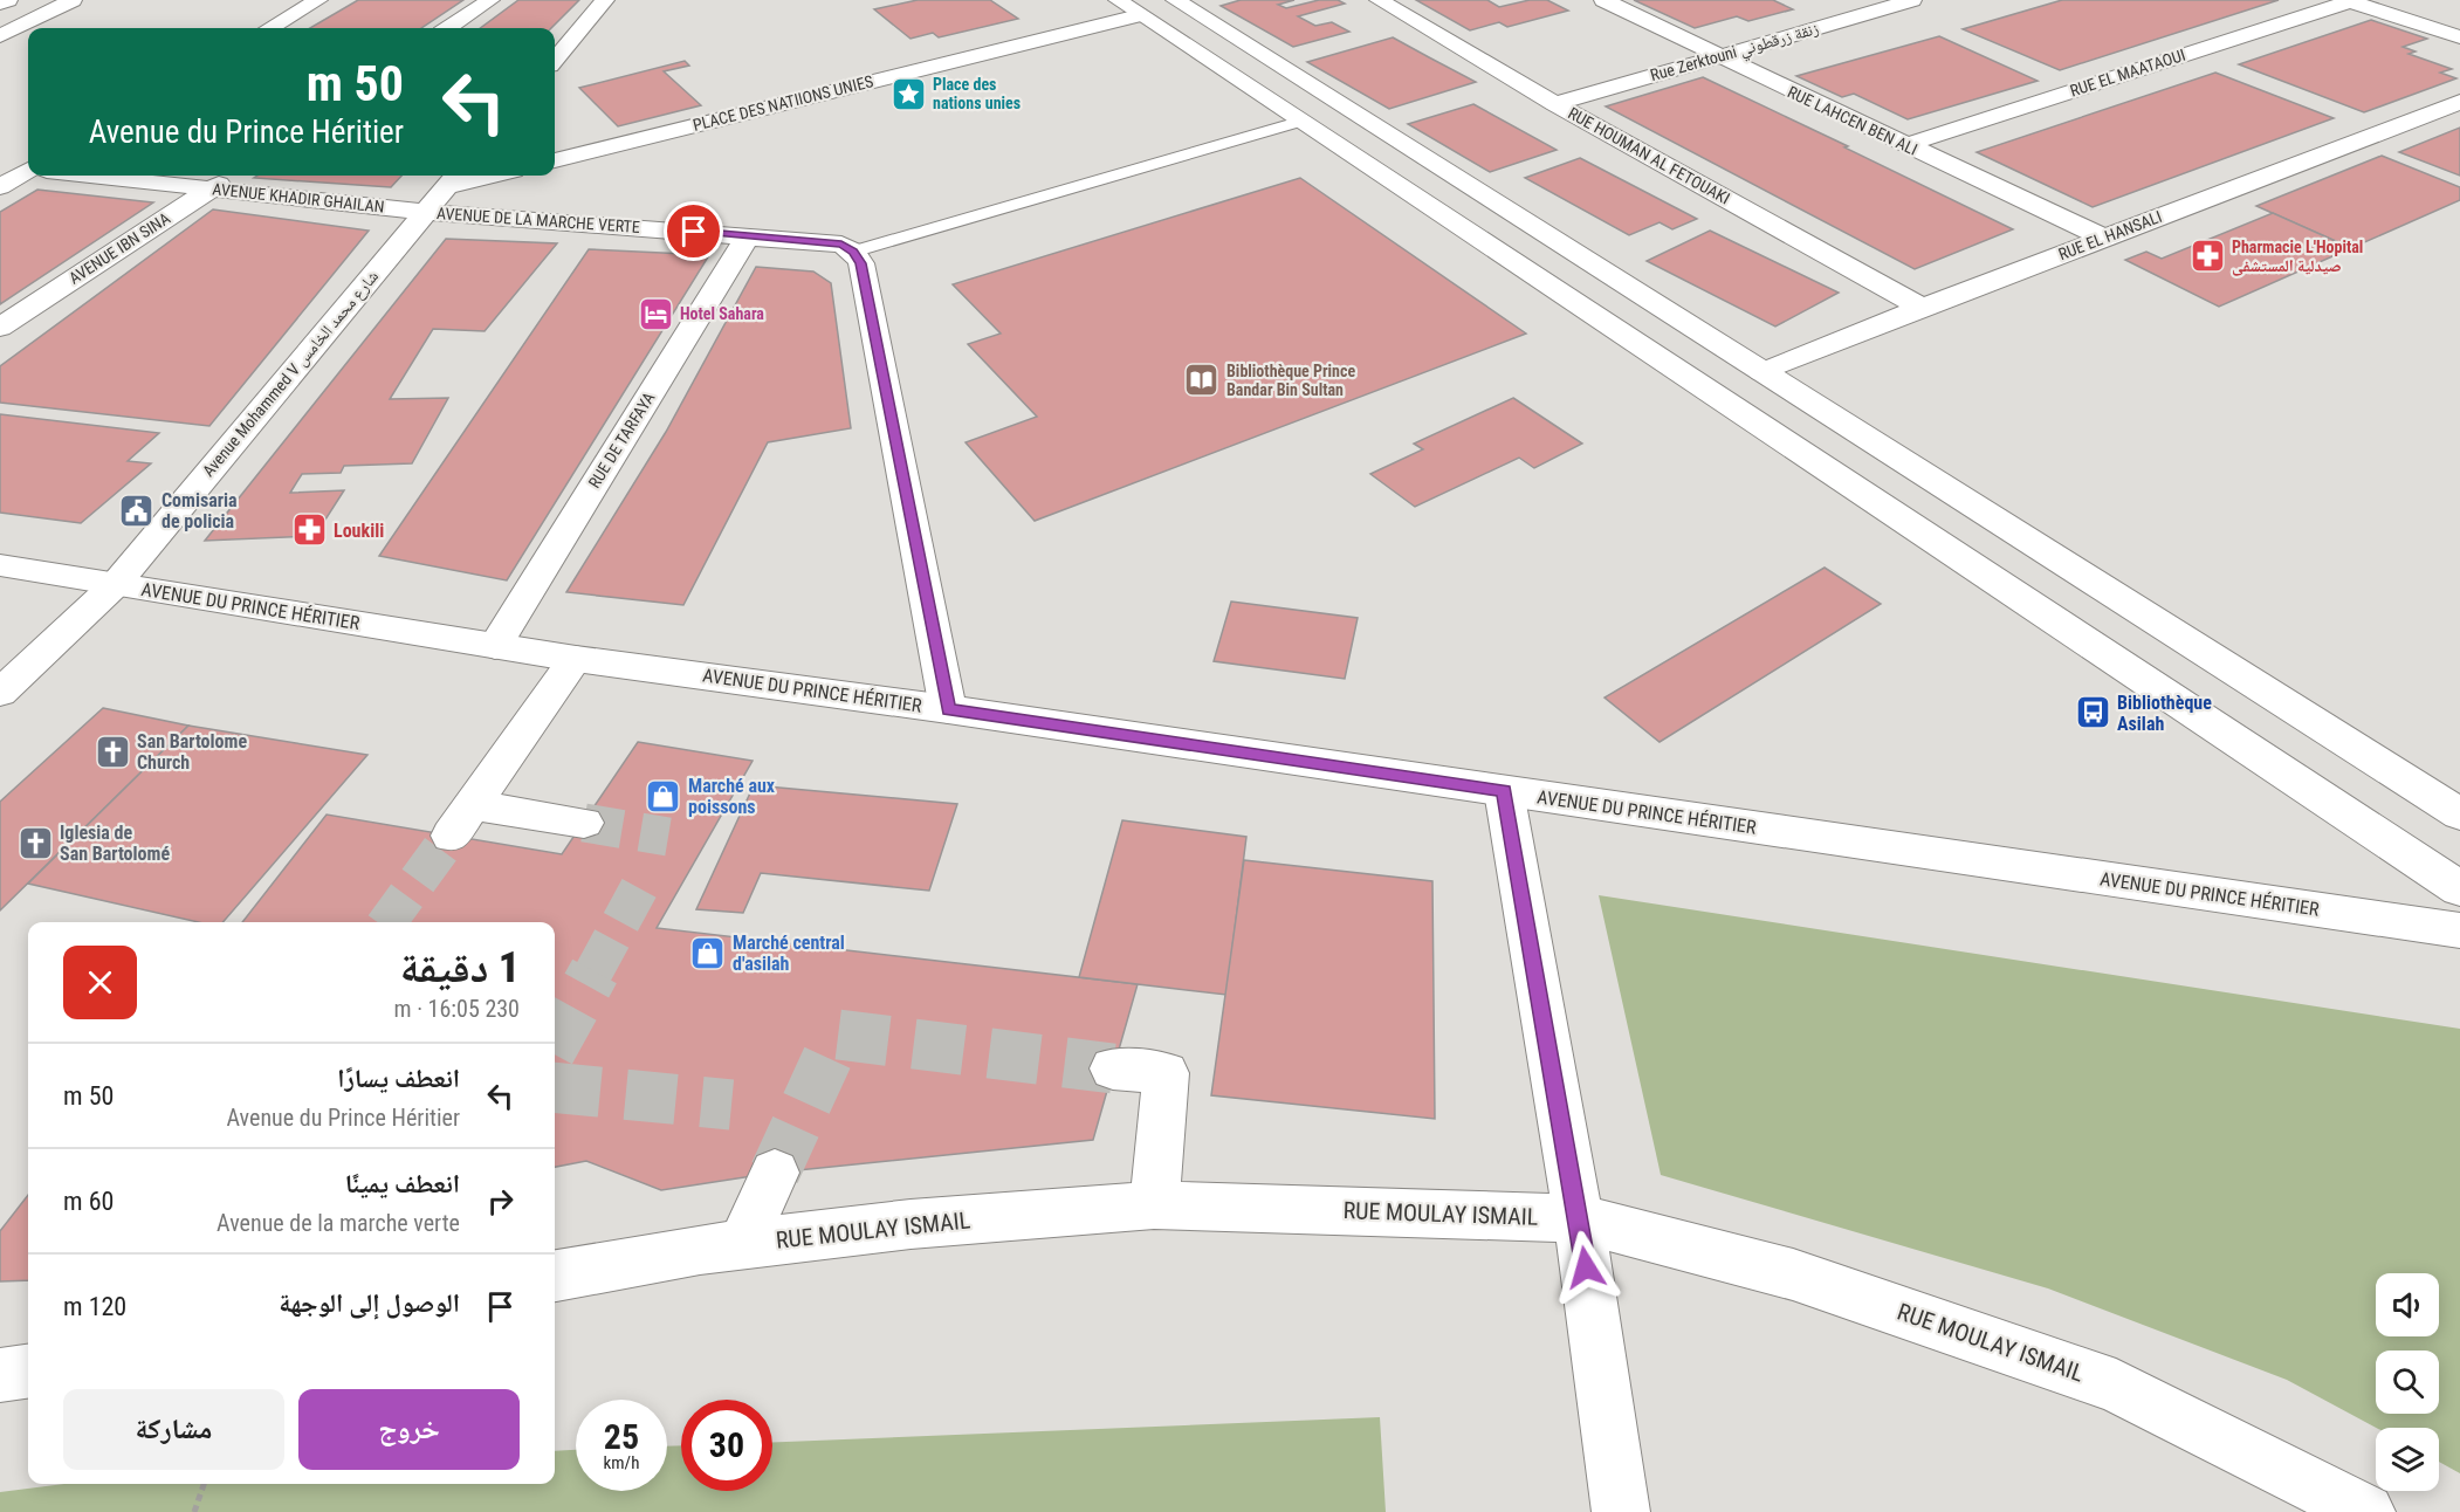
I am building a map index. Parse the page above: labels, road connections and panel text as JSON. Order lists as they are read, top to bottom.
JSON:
{
  "streets": {
    "street": [
      "Rue Zerktouni زنقة زرقطوني",
      "RUE EL MAATAOUI",
      "PLACE DES NATIIONS UNIES",
      "RUE LAHCEN BEN ALI",
      "RUE HOUMAN AL FETOUAKI",
      "AVENUE KHADIR GHAILAN",
      "AVENUE DE LA MARCHE VERTE",
      "RUE EL HANSALI",
      "AVENUE IBN SINA",
      "Avenue Mohammed V شارع محمد الخامس",
      "RUE DE TARFAYA",
      "AVENUE DU PRINCE HÉRITIER",
      "RUE MOULAY ISMAIL"
    ]
  },
  "crossings": [
    ["Rue Zerktouni زنقة زرقطوني", "RUE LAHCEN BEN ALI"],
    ["Rue Zerktouni زنقة زرقطوني", "RUE HOUMAN AL FETOUAKI"],
    ["RUE EL MAATAOUI", "RUE LAHCEN BEN ALI"],
    ["RUE LAHCEN BEN ALI", "RUE EL HANSALI"],
    ["RUE HOUMAN AL FETOUAKI", "RUE EL HANSALI"],
    ["AVENUE KHADIR GHAILAN", "AVENUE DE LA MARCHE VERTE"],
    ["AVENUE KHADIR GHAILAN", "AVENUE IBN SINA"],
    ["AVENUE KHADIR GHAILAN", "Avenue Mohammed V شارع محمد الخامس"],
    ["AVENUE DE LA MARCHE VERTE", "Avenue Mohammed V شارع محمد الخامس"],
    ["AVENUE DE LA MARCHE VERTE", "RUE DE TARFAYA"],
    ["Avenue Mohammed V شارع محمد الخامس", "AVENUE DU PRINCE HÉRITIER"],
    ["RUE DE TARFAYA", "AVENUE DU PRINCE HÉRITIER"]
  ],
  "places": {
    "place": ["Place des nations unies"],
    "pharmacy": ["Pharmacie L'Hopital صيدلية المستشفى", "Loukili"],
    "hotel": ["Hotel Sahara"],
    "library": ["Bibliothèque Prince Bandar Bin Sultan"],
    "public building": ["Comisaria de policia"],
    "bus stop": ["Bibliothèque Asilah"],
    "church": ["San Bartolome Church", "Iglesia de San Bartolomé"],
    "shop": ["Marché aux poissons", "Marché central d'asilah"]
  },
  "page": {
    "turn": ["50 m", "Avenue du Prince Héritier"],
    "heading": ["1 دقيقة", "230 m · 16:05"],
    "list": [
      {
        "name": "انعطف يسارًا",
        "note": "Avenue du Prince Héritier",
        "value": "50 m"
      },
      {
        "name": "انعطف يمينًا",
        "note": "Avenue de la marche verte",
        "value": "60 m"
      },
      {
        "name": "الوصول إلى الوجهة",
        "value": "120 m"
      }
    ],
    "buttons": ["خروج", "مشاركة"],
    "speed": "25 km/h",
    "limit": "30"
  }
}
